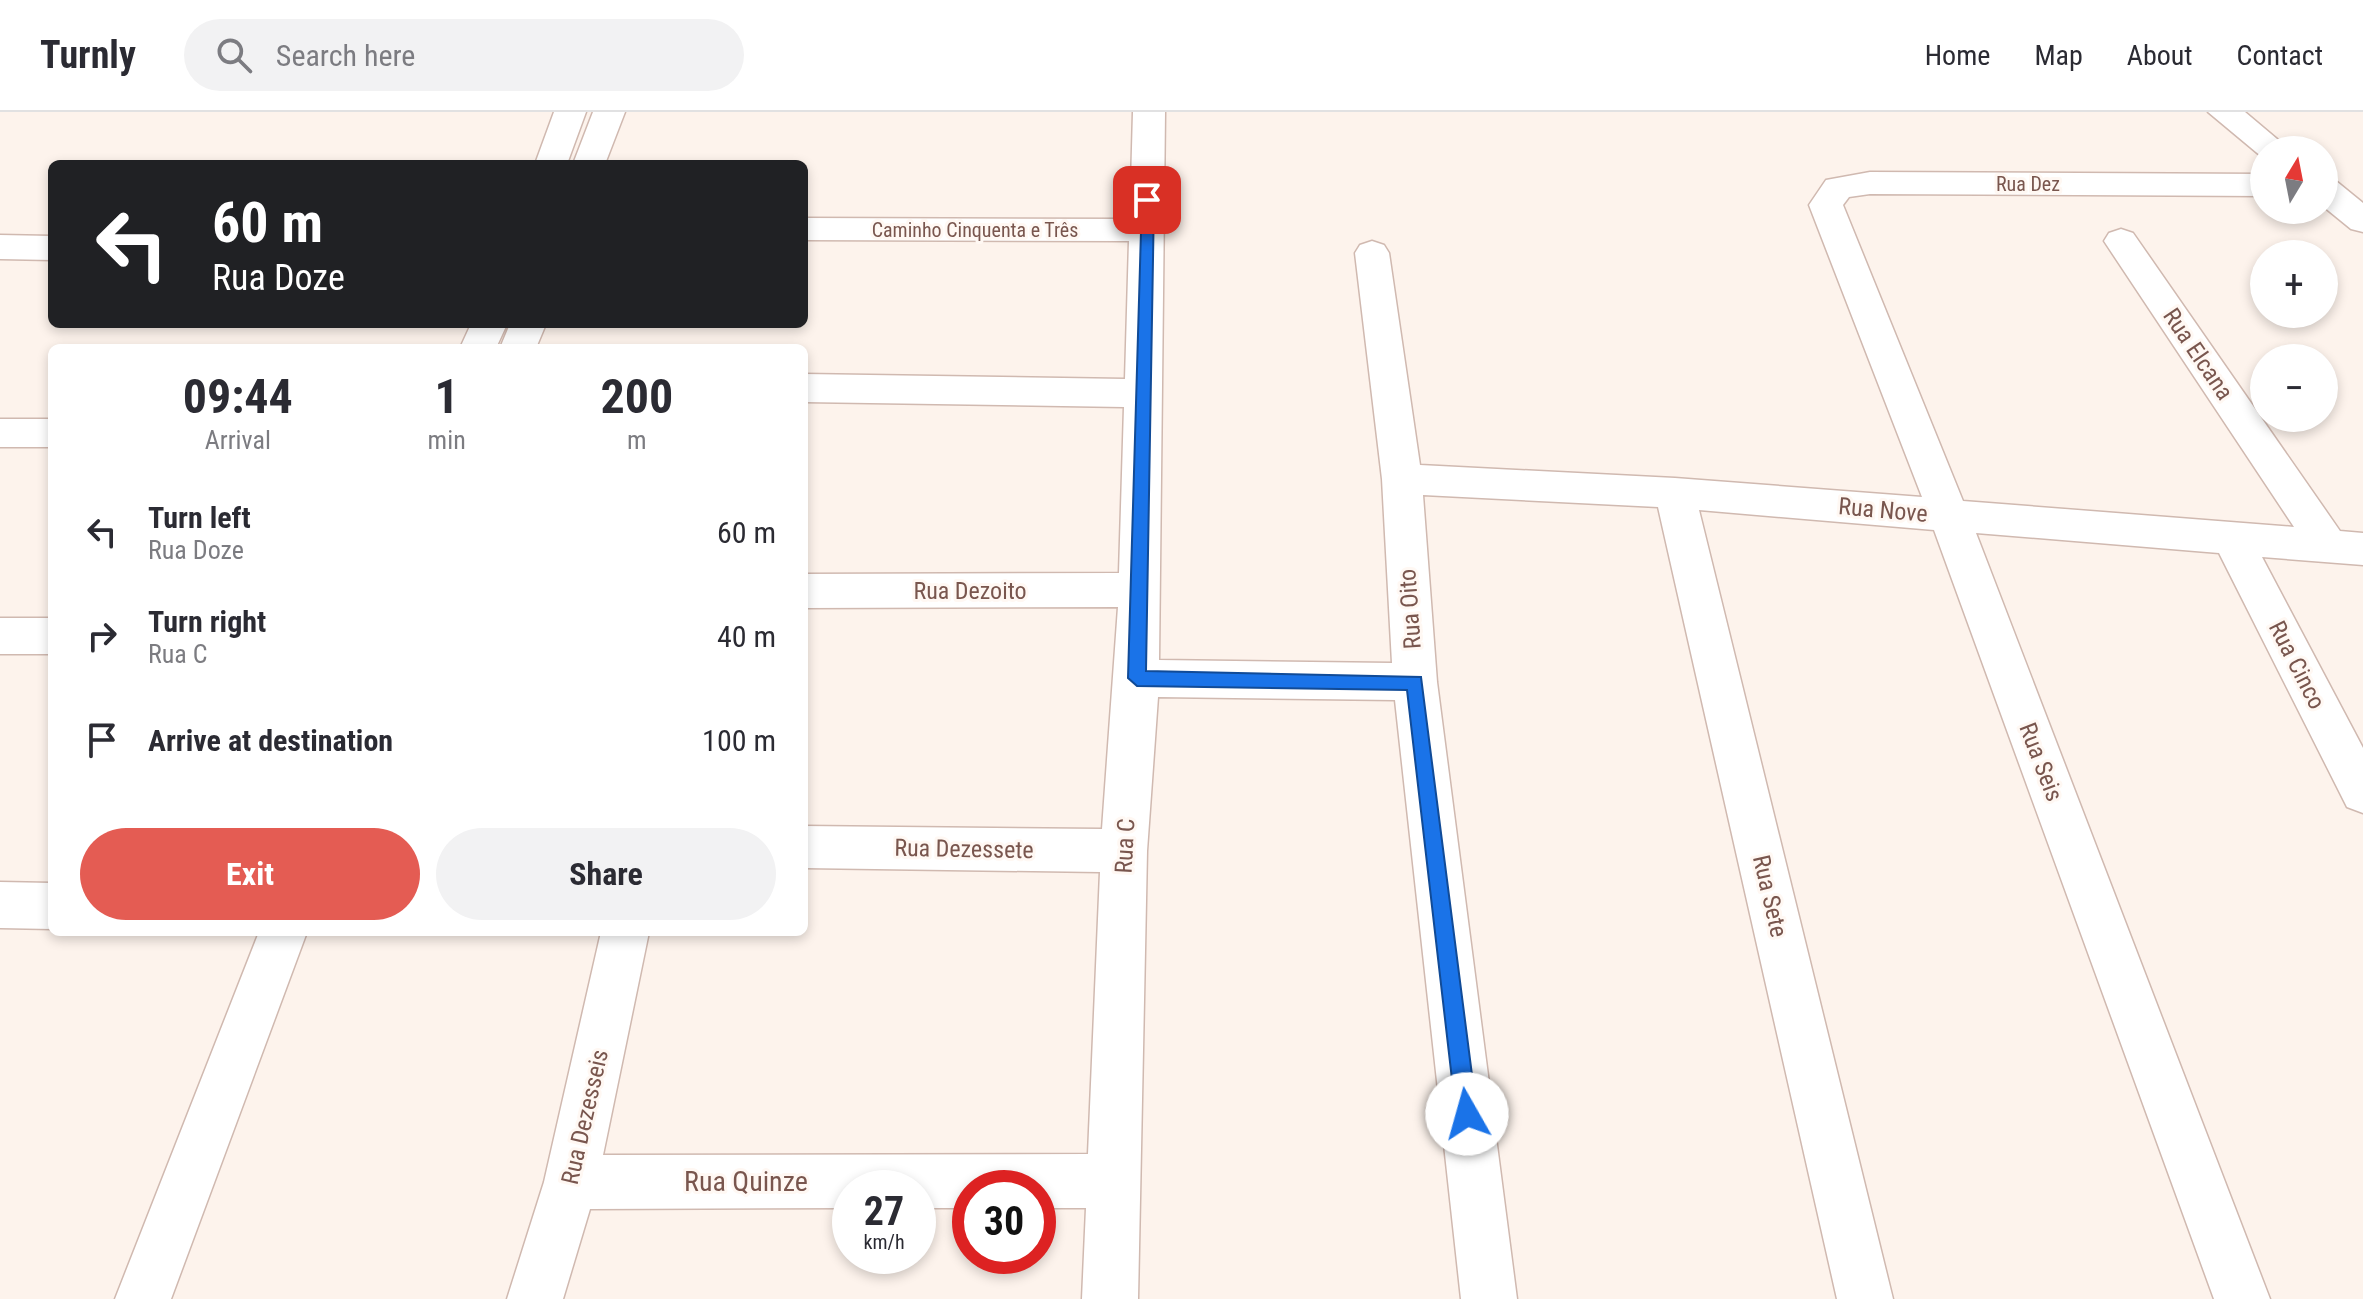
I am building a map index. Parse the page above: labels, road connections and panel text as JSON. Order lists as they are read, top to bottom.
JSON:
{
  "streets": {
    "street": [
      "Rua Dez",
      "Caminho Cinquenta e Três",
      "Rua Elcana",
      "Rua Nove",
      "Rua Dezoito",
      "Rua Oito",
      "Rua Cinco",
      "Rua Seis",
      "Rua C",
      "Rua Dezessete",
      "Rua Sete",
      "Rua Dezesseis",
      "Rua Quinze"
    ]
  },
  "crossings": [
    ["Rua Dez", "Rua Seis"],
    ["Caminho Cinquenta e Três", "Rua C"],
    ["Rua Elcana", "Rua Nove"],
    ["Rua Nove", "Rua Oito"],
    ["Rua Nove", "Rua Cinco"],
    ["Rua Nove", "Rua Seis"],
    ["Rua Nove", "Rua Sete"],
    ["Rua Dezoito", "Rua C"],
    ["Rua C", "Rua Dezessete"],
    ["Rua C", "Rua Quinze"],
    ["Rua Dezesseis", "Rua Quinze"]
  ],
  "north": "top",
  "page": {
    "header": "Turnly",
    "search": "Search here",
    "nav": [
      "Home",
      "Map",
      "About",
      "Contact"
    ],
    "map_buttons": ["+", "−"],
    "turn": ["60 m", "Rua Doze"],
    "eta": [
      "09:44",
      "Arrival",
      "1",
      "min",
      "200",
      "m"
    ],
    "list": [
      {
        "name": "Turn left",
        "note": "Rua Doze",
        "value": "60 m"
      },
      {
        "name": "Turn right",
        "note": "Rua C",
        "value": "40 m"
      },
      {
        "name": "Arrive at destination",
        "value": "100 m"
      }
    ],
    "buttons": ["Exit", "Share"],
    "speed": "27 km/h",
    "limit": "30"
  }
}
